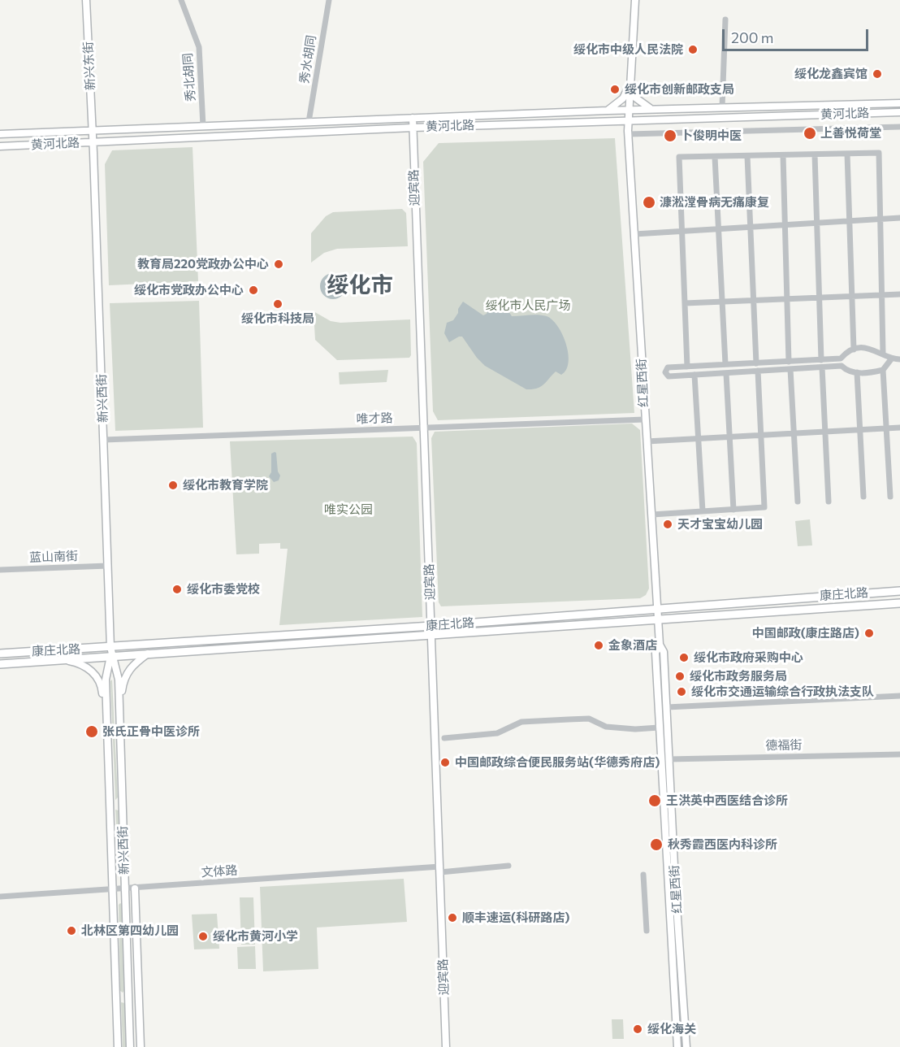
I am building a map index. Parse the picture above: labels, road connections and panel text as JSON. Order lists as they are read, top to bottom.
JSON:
{
  "streets": {
    "highway": ["康庄北路"],
    "main road": [
      "新兴东街",
      "黄河北路",
      "迎宾路",
      "红星西街",
      "新兴西街"
    ],
    "street": [
      "秀水胡同",
      "秀北胡同",
      "唯才路",
      "蓝山南街",
      "德福街",
      "文体路"
    ]
  },
  "crossings": [
    ["秀水胡同", "黄河北路"],
    ["新兴东街", "黄河北路"],
    ["新兴东街", "新兴西街"],
    ["秀北胡同", "黄河北路"],
    ["黄河北路", "迎宾路"],
    ["黄河北路", "红星西街"],
    ["黄河北路", "新兴西街"],
    ["迎宾路", "唯才路"],
    ["迎宾路", "康庄北路"],
    ["迎宾路", "文体路"],
    ["红星西街", "唯才路"],
    ["红星西街", "康庄北路"],
    ["红星西街", "德福街"],
    ["新兴西街", "唯才路"],
    ["新兴西街", "蓝山南街"],
    ["新兴西街", "康庄北路"],
    ["新兴西街", "文体路"]
  ],
  "districts": ["绥化市"],
  "parks": ["绥化市人民广场", "唯实公园"],
  "places": [
    "绥化市中级人民法院",
    "绥化龙鑫宾馆",
    "绥化市创新邮政支局",
    "上善悦荷堂",
    "卜俊明中医",
    "漮淞漟骨病无痛康复",
    "教育局220党政办公中心",
    "绥化市党政办公中心",
    "绥化市科技局",
    "绥化市教育学院",
    "天才宝宝幼儿园",
    "绥化市委党校",
    "中国邮政(康庄路店)",
    "金象酒店",
    "绥化市政府采购中心",
    "绥化市政务服务局",
    "绥化市交通运输综合行政执法支队",
    "张氏正骨中医诊所",
    "中国邮政综合便民服务站(华德秀府店)",
    "王洪英中西医结合诊所",
    "秋秀霞西医内科诊所",
    "顺丰速运(科研路店)",
    "北林区第四幼儿园",
    "绥化市黄河小学",
    "绥化海关"
  ],
  "scale_bar": "200 m"
}
